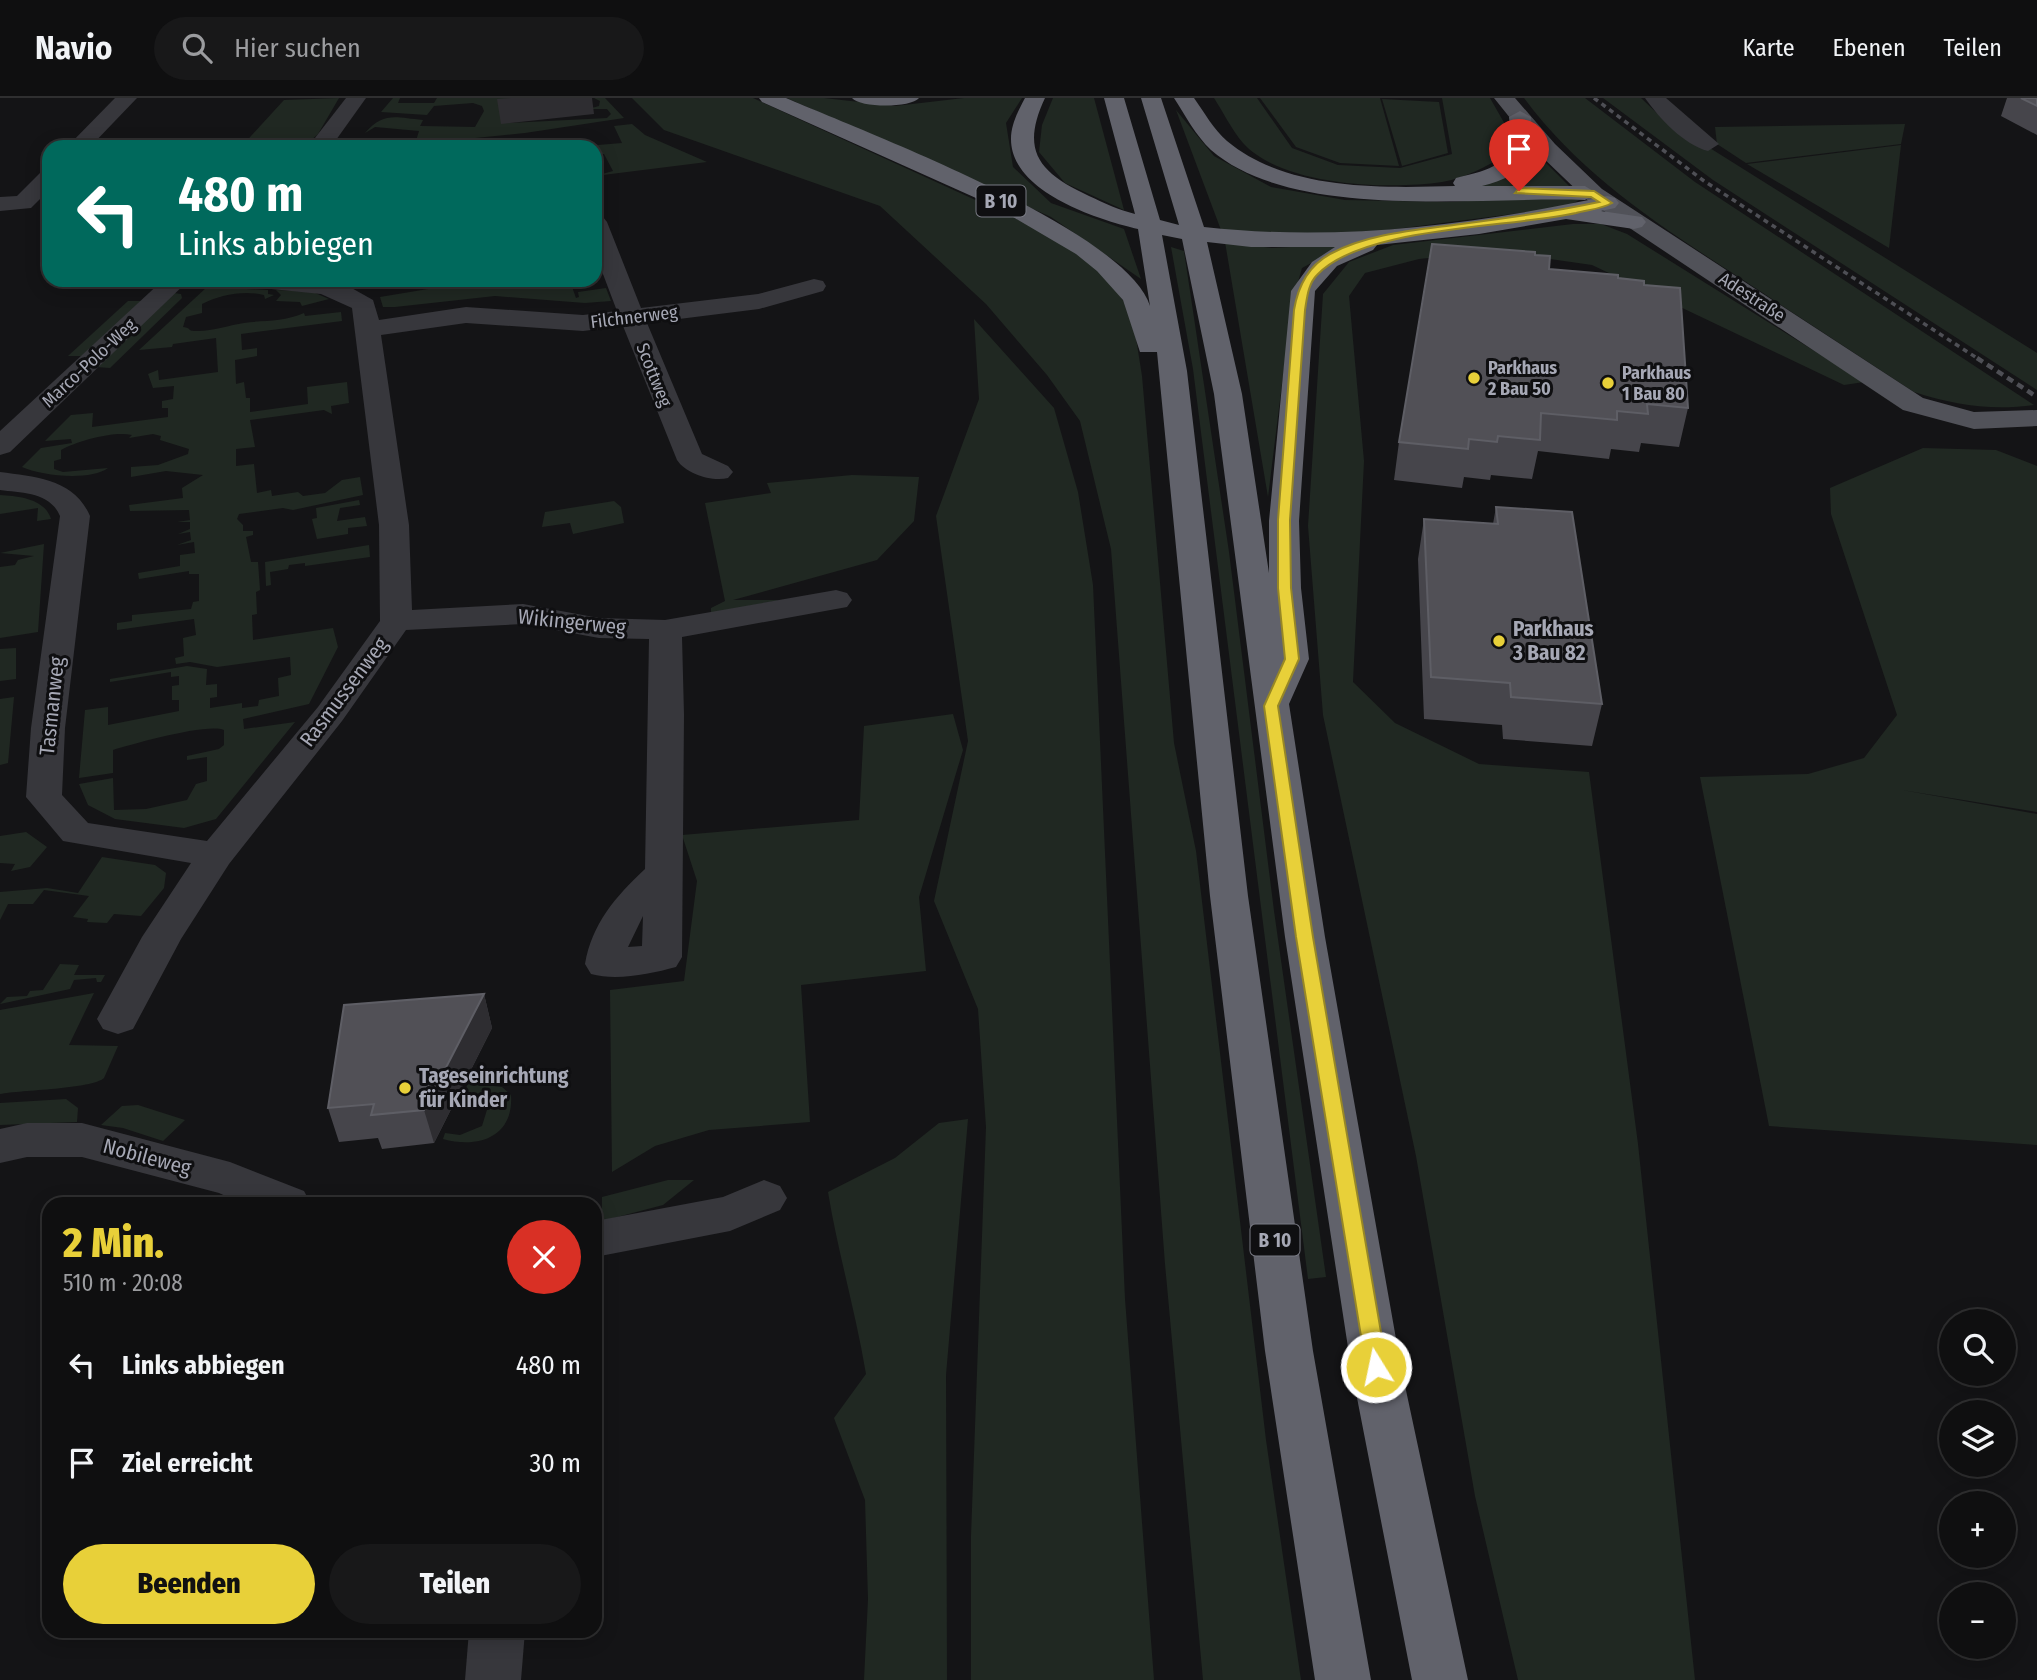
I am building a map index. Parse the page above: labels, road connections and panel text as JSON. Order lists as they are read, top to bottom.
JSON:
{
  "streets": {
    "highway": ["B 10"],
    "main road": ["Adestraße"],
    "street": [
      "Filchnerweg",
      "Marco-Polo-Weg",
      "Scottweg",
      "Wikingerweg",
      "Rasmussenweg",
      "Tasmanweg",
      "Nobileweg"
    ]
  },
  "crossings": [
    ["Filchnerweg", "Scottweg"],
    ["Filchnerweg", "Rasmussenweg"],
    ["Wikingerweg", "Rasmussenweg"],
    ["Rasmussenweg", "Tasmanweg"]
  ],
  "places": [
    "Parkhaus 2 Bau 50",
    "Parkhaus 1 Bau 80",
    "Parkhaus 3 Bau 82",
    "Tageseinrichtung für Kinder"
  ],
  "page": {
    "header": "Navio",
    "search": "Hier suchen",
    "nav": ["Karte", "Ebenen", "Teilen"],
    "turn": ["480 m", "Links abbiegen"],
    "heading": ["2 Min.", "510 m · 20:08"],
    "map_buttons": ["+", "−"],
    "list": [
      {
        "name": "Links abbiegen",
        "value": "480 m"
      },
      {
        "name": "Ziel erreicht",
        "value": "30 m"
      }
    ],
    "buttons": ["Beenden", "Teilen"]
  }
}
